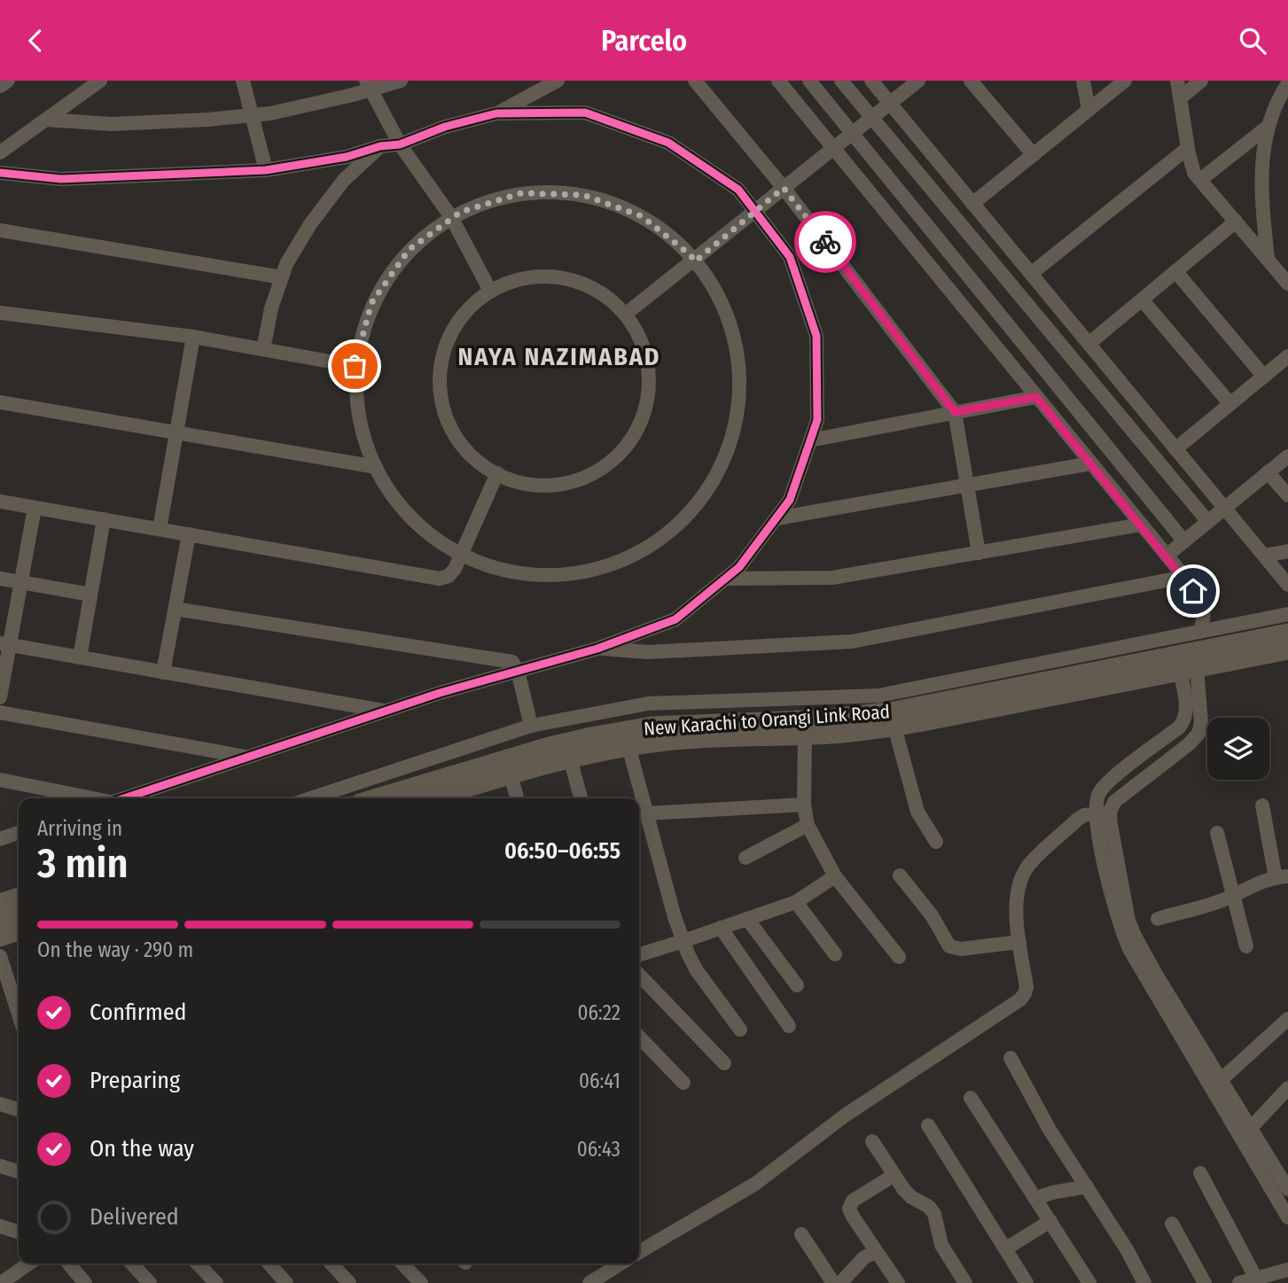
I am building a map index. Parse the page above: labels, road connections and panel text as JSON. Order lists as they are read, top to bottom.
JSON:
{
  "streets": {
    "street": ["New Karachi to Orangi Link Road"]
  },
  "districts": ["NAYA NAZIMABAD"],
  "page": {
    "header": "Parcelo",
    "heading": ["3 min", "Arriving in", "06:50–06:55"],
    "bar": "On the way · 290 m",
    "list": [
      ["Confirmed", "06:22"],
      ["Preparing", "06:41"],
      ["On the way", "06:43"],
      "Delivered"
    ]
  }
}
